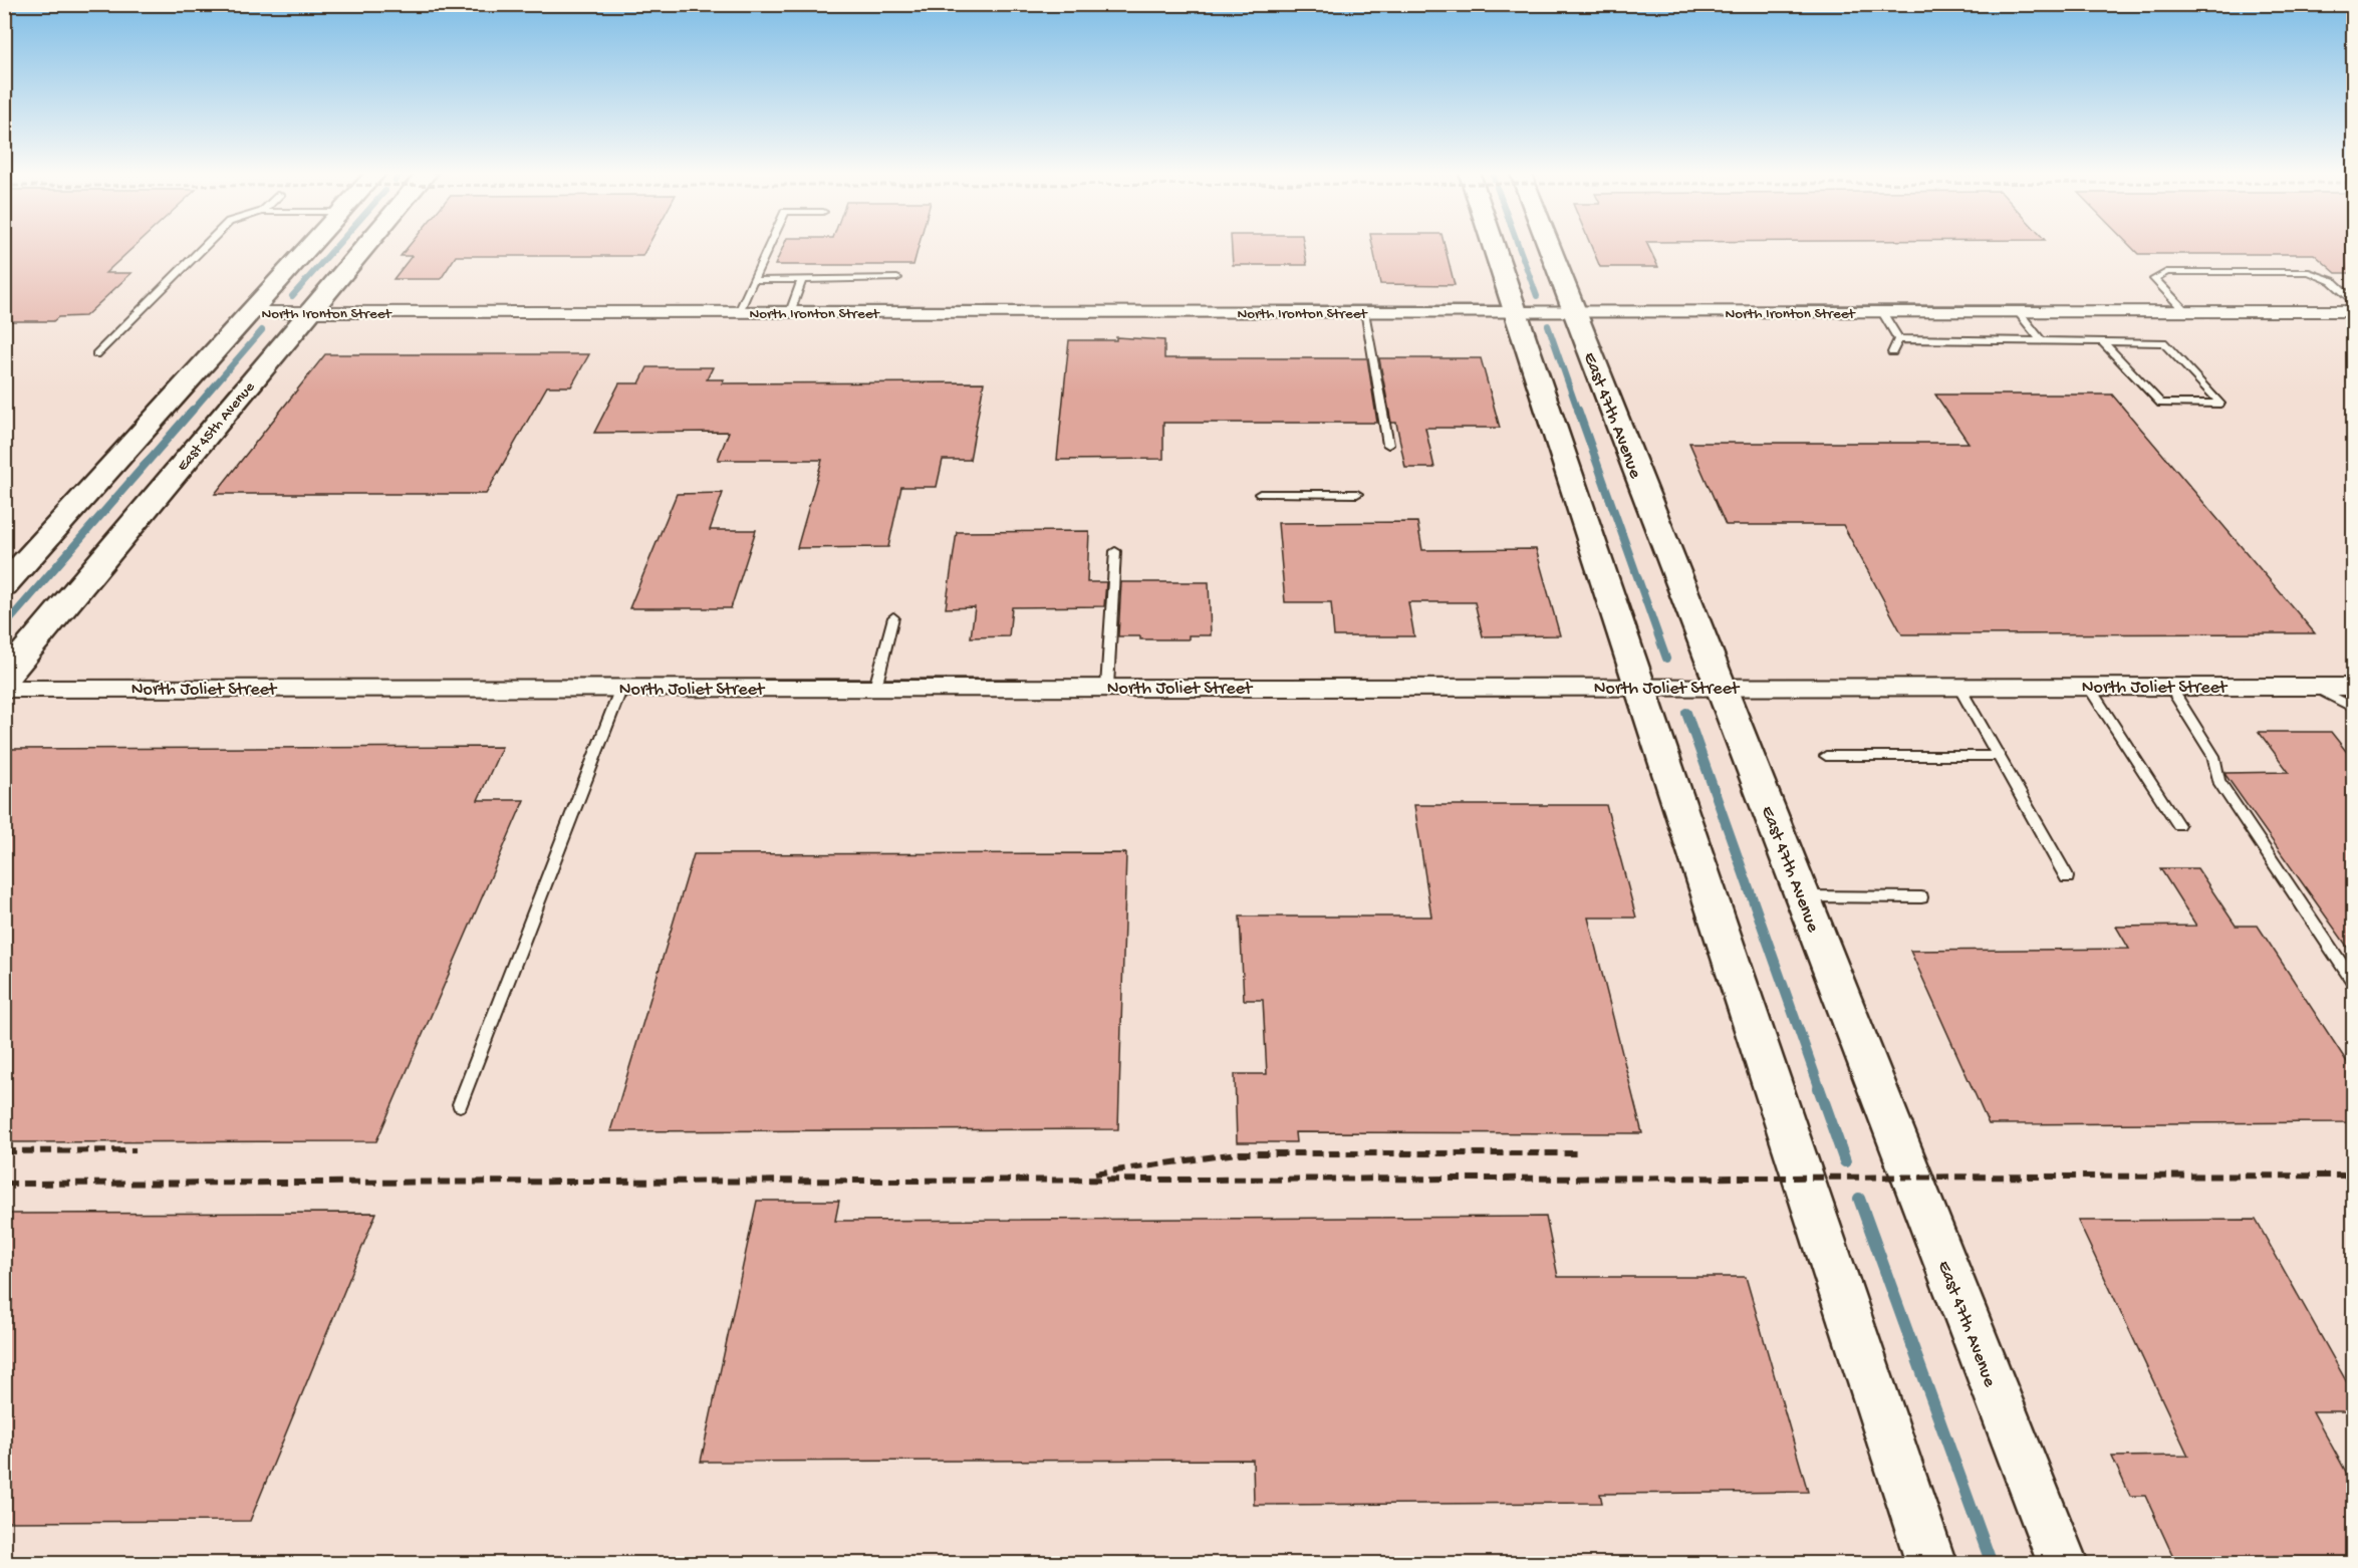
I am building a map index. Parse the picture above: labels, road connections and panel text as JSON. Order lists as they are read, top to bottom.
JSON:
{
  "streets": {
    "main road": ["East 47th Avenue", "East 45th Avenue"],
    "street": ["North Ironton Street", "North Joliet Street"]
  },
  "crossings": [
    ["North Ironton Street", "East 47th Avenue"],
    ["North Ironton Street", "East 45th Avenue"],
    ["East 47th Avenue", "North Joliet Street"]
  ]
}
